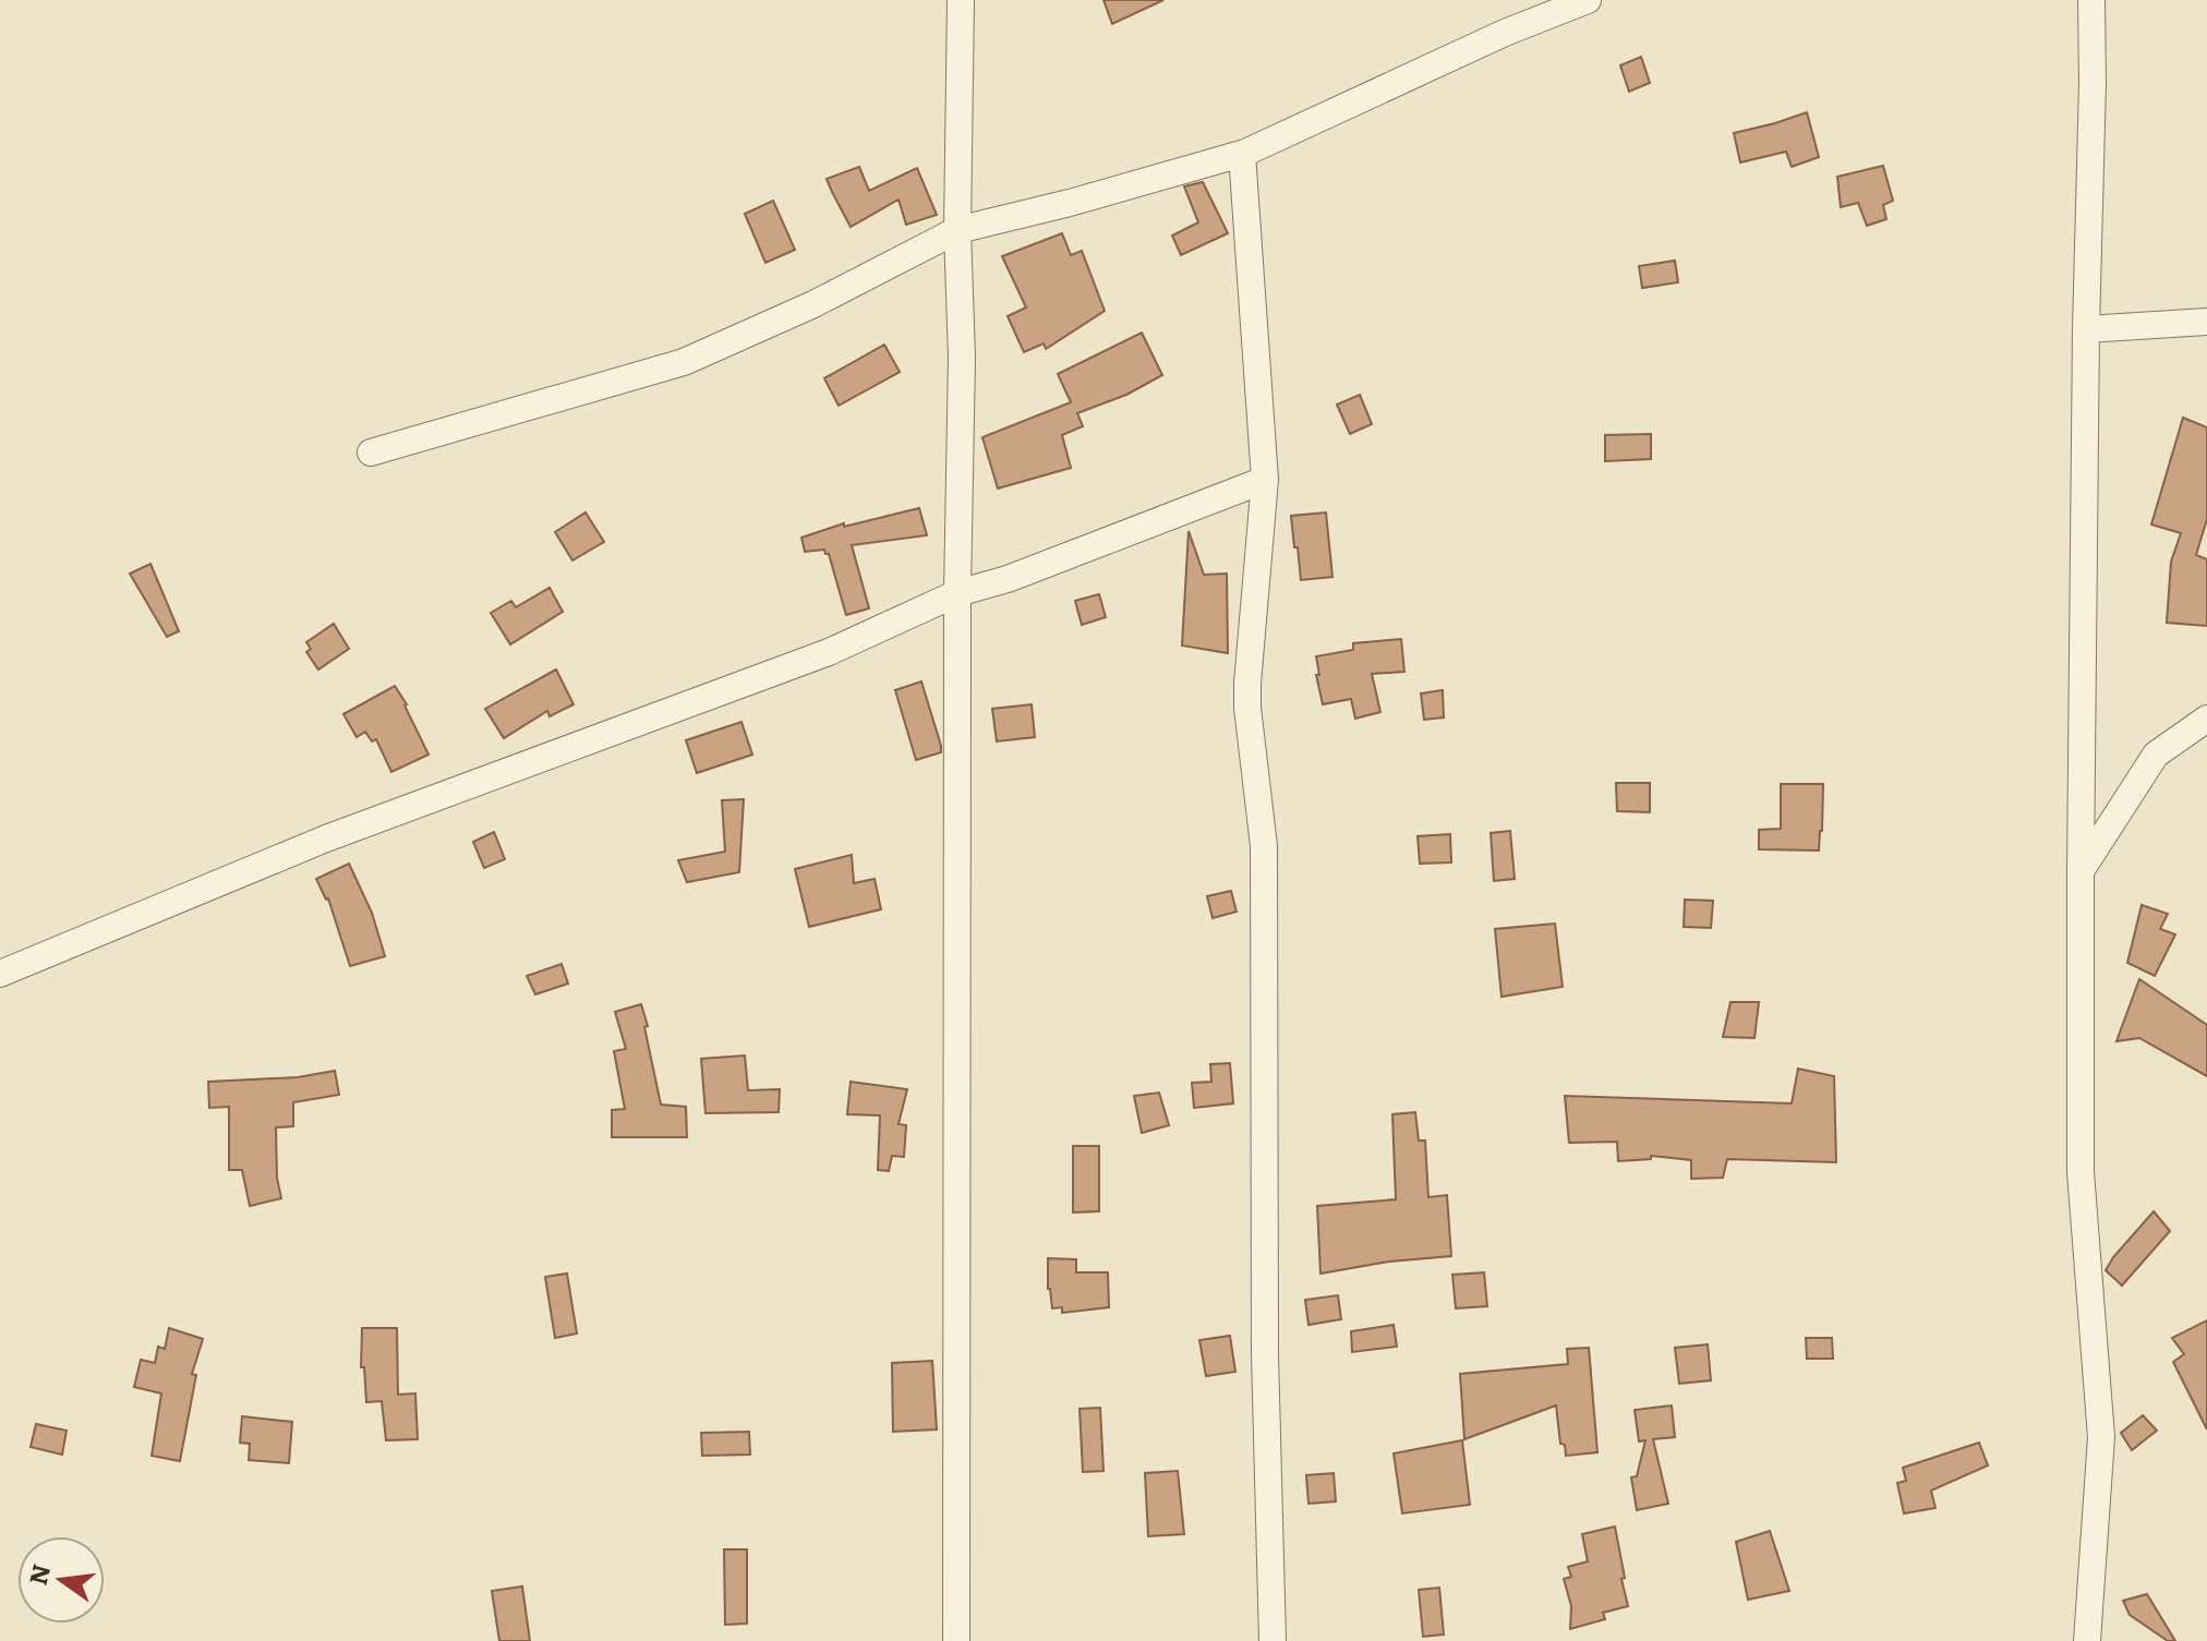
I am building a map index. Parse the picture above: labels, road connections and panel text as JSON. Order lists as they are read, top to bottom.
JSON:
{
  "north": "left"
}
